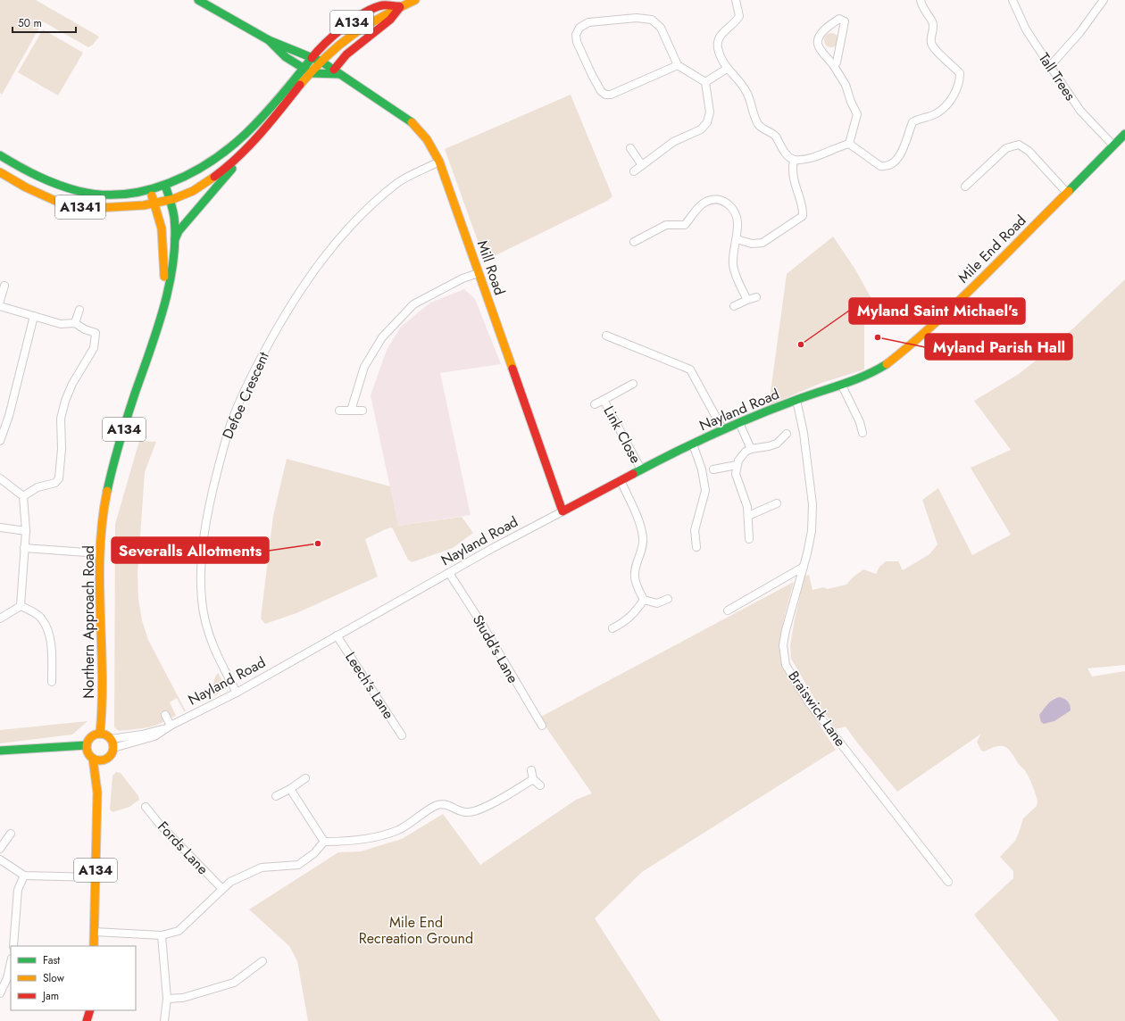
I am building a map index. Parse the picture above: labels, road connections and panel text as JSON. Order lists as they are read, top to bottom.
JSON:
{
  "streets": {
    "main road": [
      "A134",
      "A1341",
      "Mile End Road",
      "Mill Road",
      "Nayland Road",
      "Northern Approach Road"
    ],
    "street": [
      "Tall Trees",
      "Defoe Crescent",
      "Link Close",
      "Studd's Lane",
      "Leech's Lane",
      "Braiswick Lane",
      "Fords Lane"
    ]
  },
  "crossings": [
    ["A134", "A1341"],
    ["A134", "Mill Road"],
    ["A134", "Nayland Road"],
    ["A134", "Northern Approach Road"],
    ["Tall Trees", "Mile End Road"],
    ["A1341", "Northern Approach Road"],
    ["Mile End Road", "Nayland Road"],
    ["Mill Road", "Defoe Crescent"],
    ["Mill Road", "Nayland Road"],
    ["Mill Road", "Northern Approach Road"],
    ["Defoe Crescent", "Nayland Road"],
    ["Nayland Road", "Link Close"],
    ["Nayland Road", "Northern Approach Road"],
    ["Nayland Road", "Studd's Lane"],
    ["Nayland Road", "Leech's Lane"],
    ["Nayland Road", "Braiswick Lane"]
  ],
  "parks": ["Mile End Recreation Ground"],
  "places": ["Myland Parish Hall", "Myland Saint Michael's", "Severalls Allotments"],
  "legend": ["Fast", "Slow", "Jam"],
  "scale_bar": "50 m"
}
